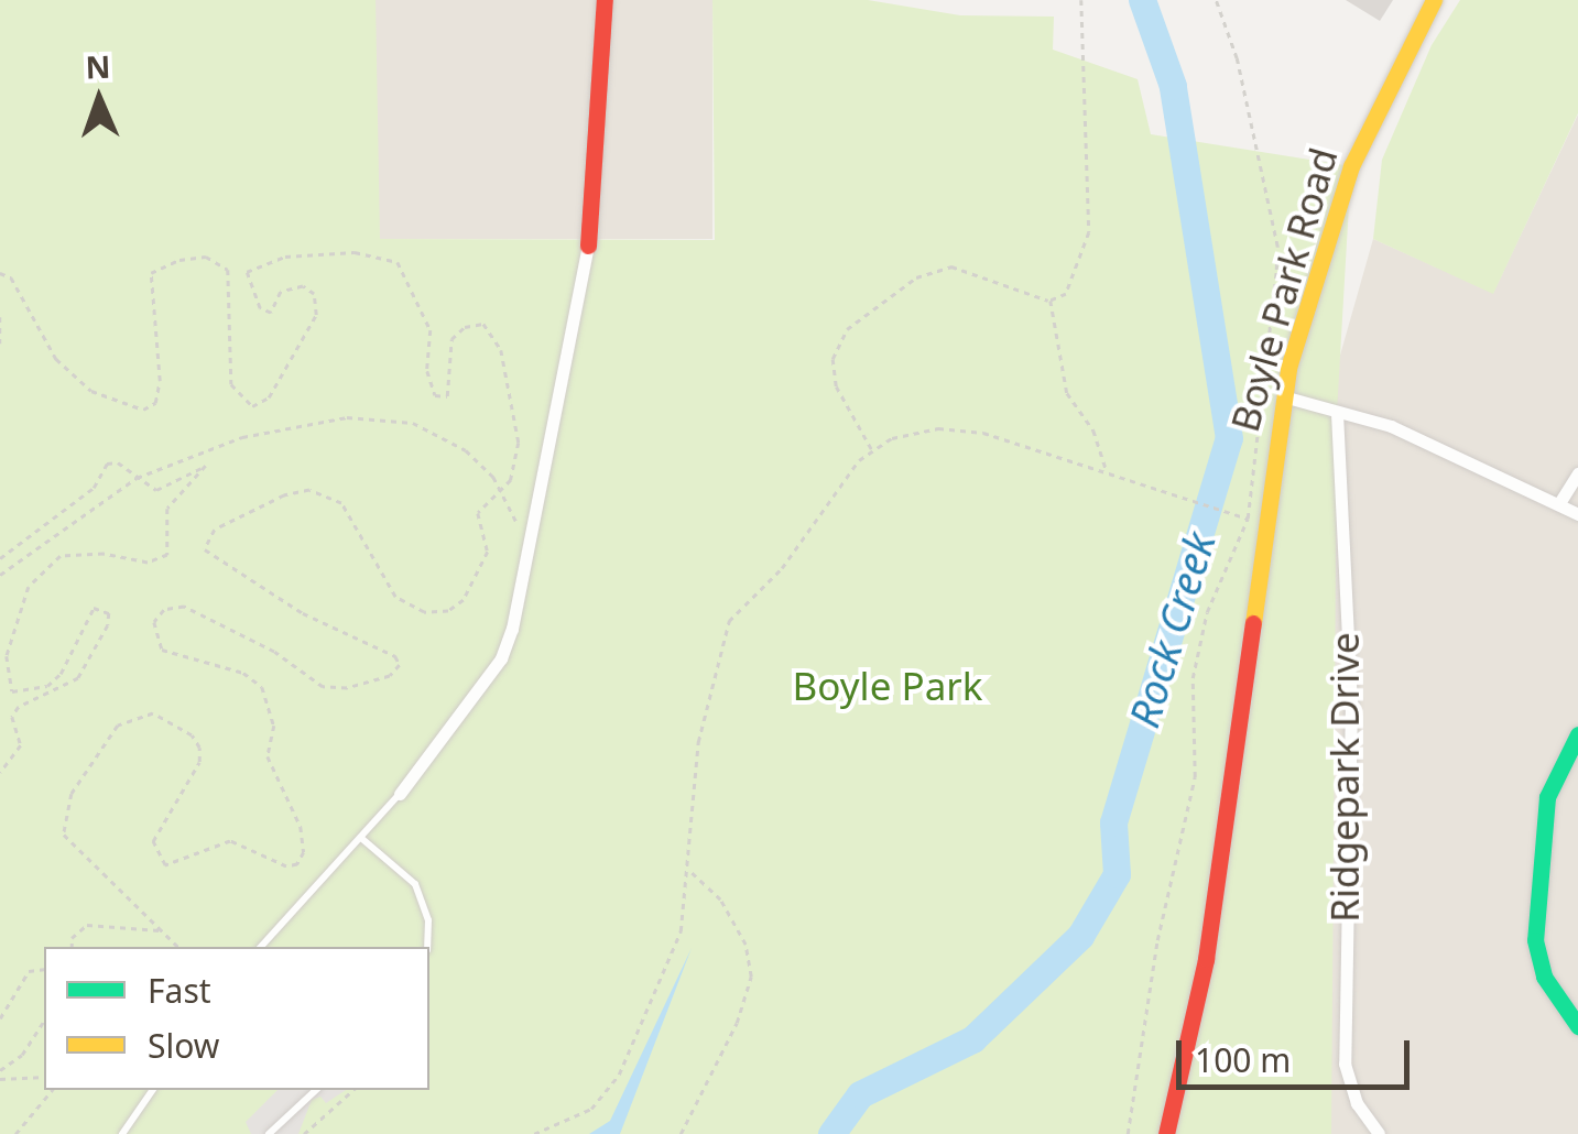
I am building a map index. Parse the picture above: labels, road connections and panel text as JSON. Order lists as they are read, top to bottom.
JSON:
{
  "streets": {
    "street": ["Boyle Park Road", "Ridgepark Drive"]
  },
  "water": ["Rock Creek"],
  "parks": ["Boyle Park"],
  "legend": ["Fast", "Slow"],
  "scale_bar": "100 m",
  "north": "top"
}
